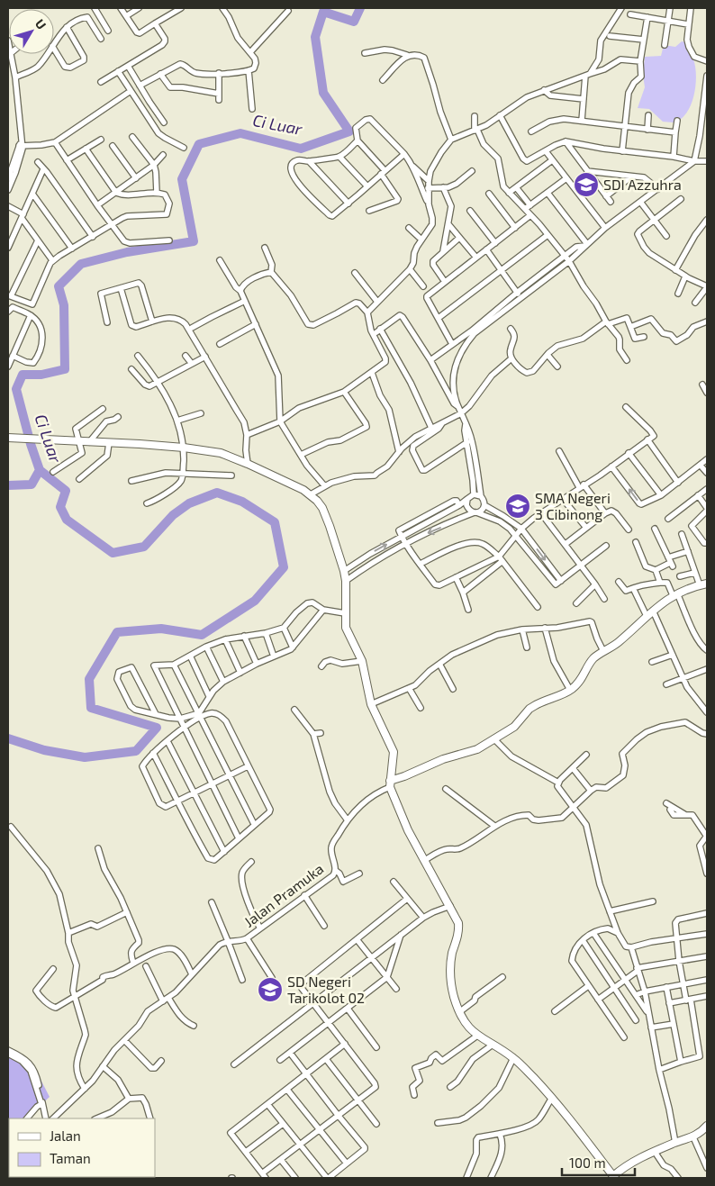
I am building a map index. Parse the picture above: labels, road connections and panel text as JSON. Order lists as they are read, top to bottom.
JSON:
{
  "streets": {
    "street": ["Jalan Pramuka"]
  },
  "water": ["Ci Luar"],
  "places": {
    "school or university": ["SDI Azzuhra", "SMA Negeri 3 Cibinong", "SD Negeri Tarikolot 02"]
  },
  "legend": ["Jalan", "Taman"],
  "scale_bar": "100 m",
  "north": "top right"
}
